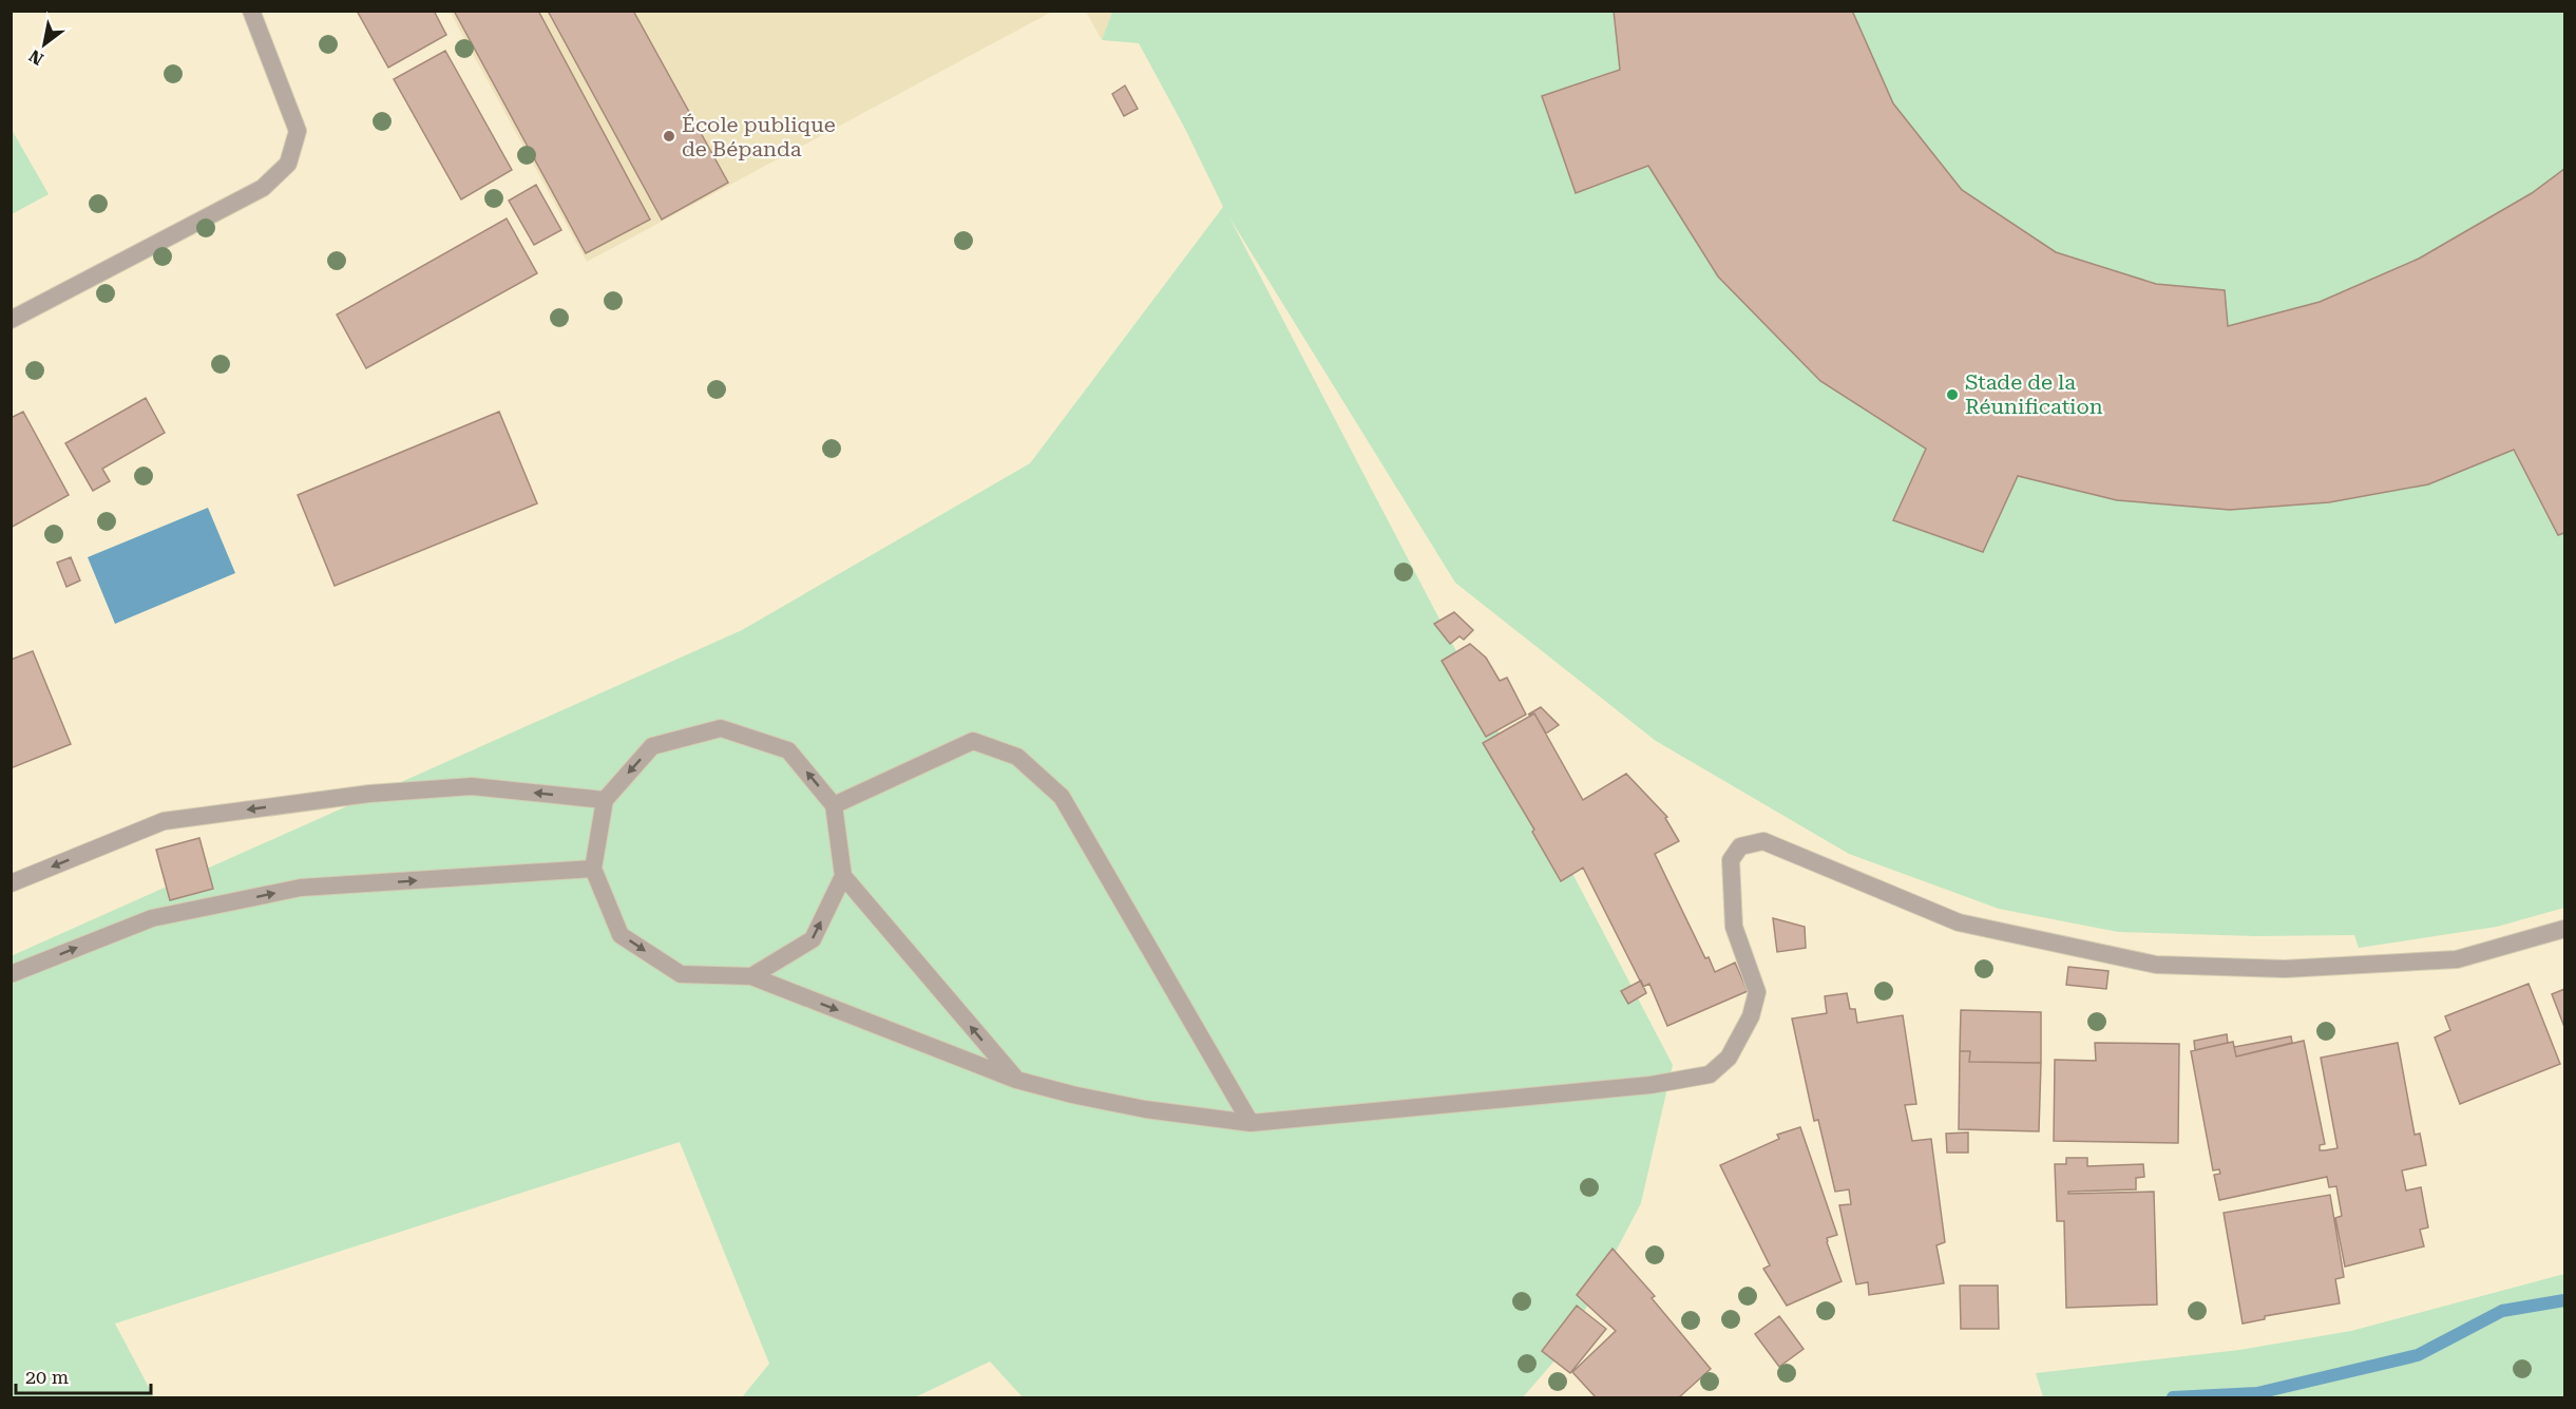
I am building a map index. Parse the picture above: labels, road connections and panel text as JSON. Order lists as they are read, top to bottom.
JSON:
{
  "places": ["École publique de Bépanda", "Stade de la Réunification"],
  "scale_bar": "20 m",
  "north": "bottom left"
}
